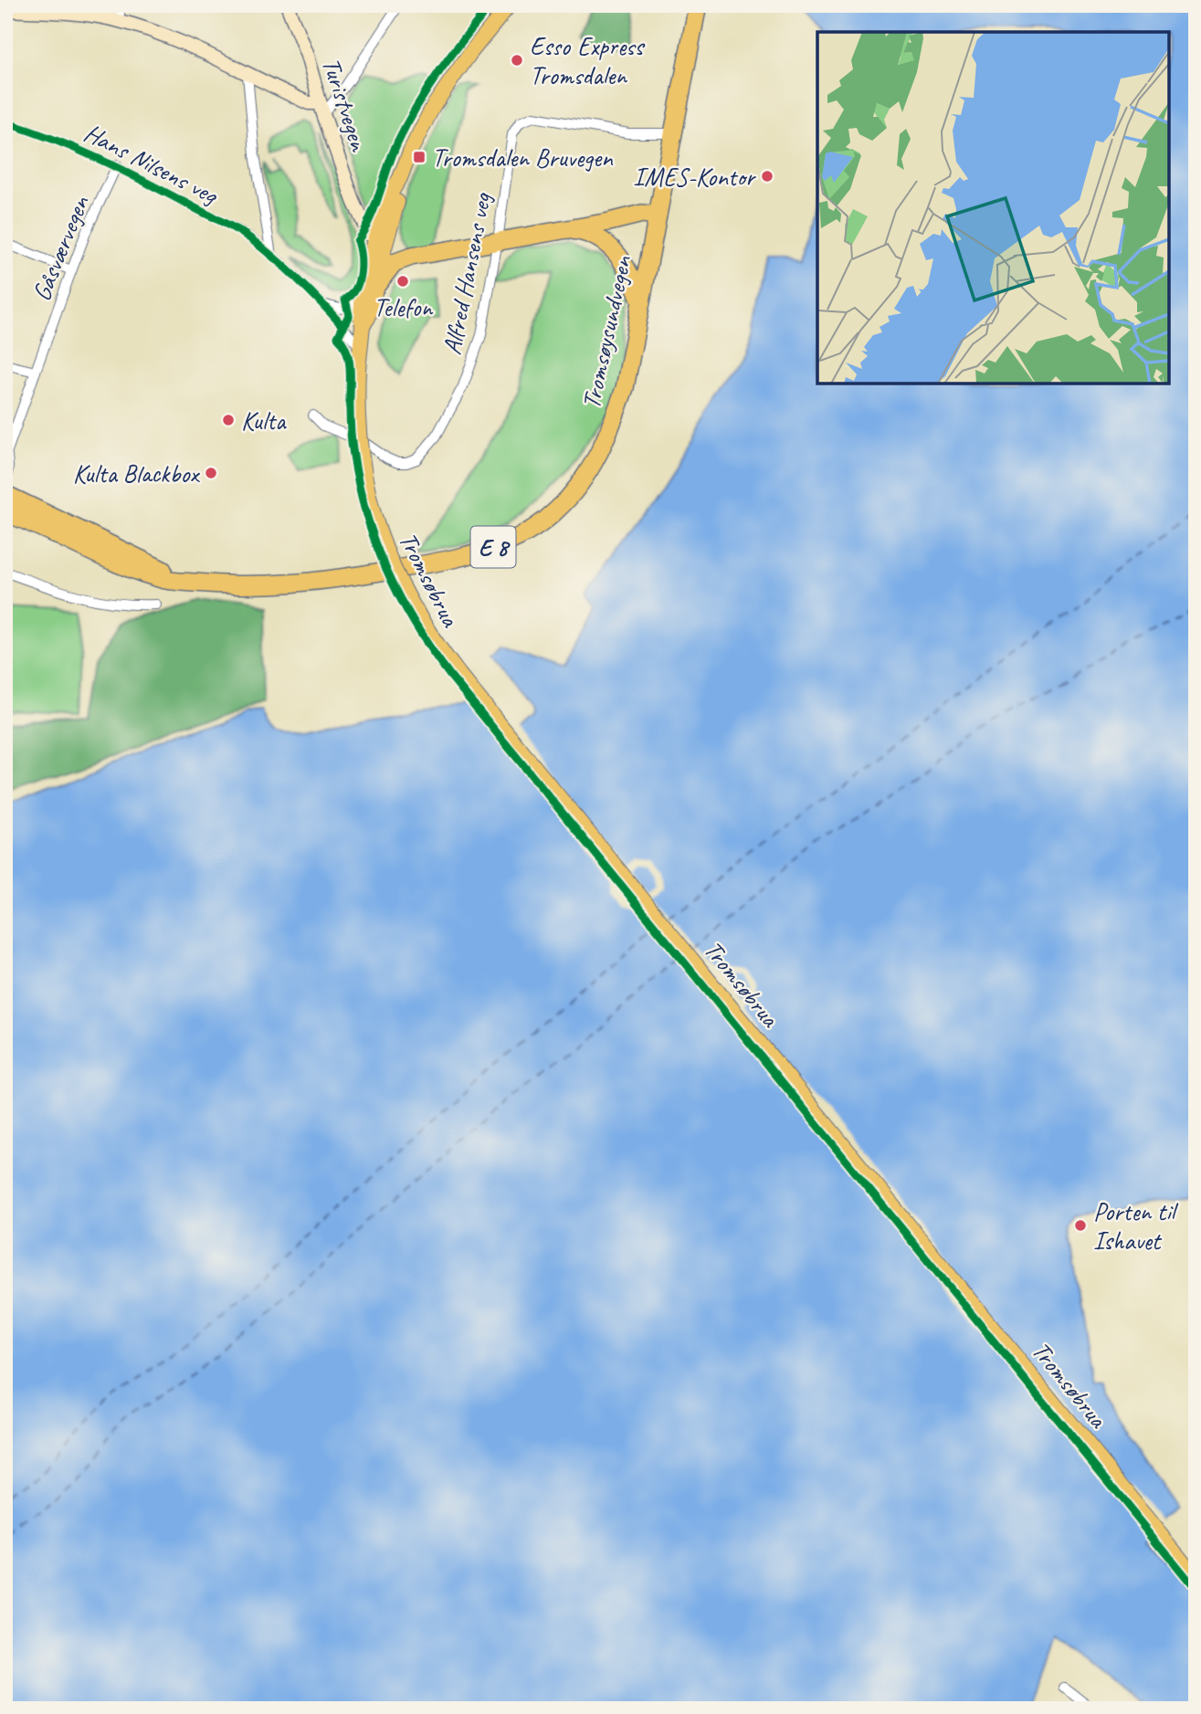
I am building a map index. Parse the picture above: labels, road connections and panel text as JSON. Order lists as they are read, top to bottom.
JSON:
{
  "streets": {
    "highway": ["Tromsøysundvegen", "E 8"],
    "main road": ["Tromsøbrua"],
    "street": [
      "Turistvegen",
      "Hans Nilsens veg",
      "Gåsværvegen",
      "Alfred Hansens veg"
    ]
  },
  "crossings": [
    ["Hans Nilsens veg", "Gåsværvegen"],
    ["Gåsværvegen", "Tromsøysundvegen"],
    ["Alfred Hansens veg", "Tromsøysundvegen"]
  ],
  "places": {
    "other": [
      "Esso Express Tromsdalen",
      "IMES-Kontor",
      "Telefon",
      "Kulta",
      "Kulta Blackbox",
      "Porten til Ishavet"
    ],
    "transit": ["Tromsdalen Bruvegen"]
  }
}
